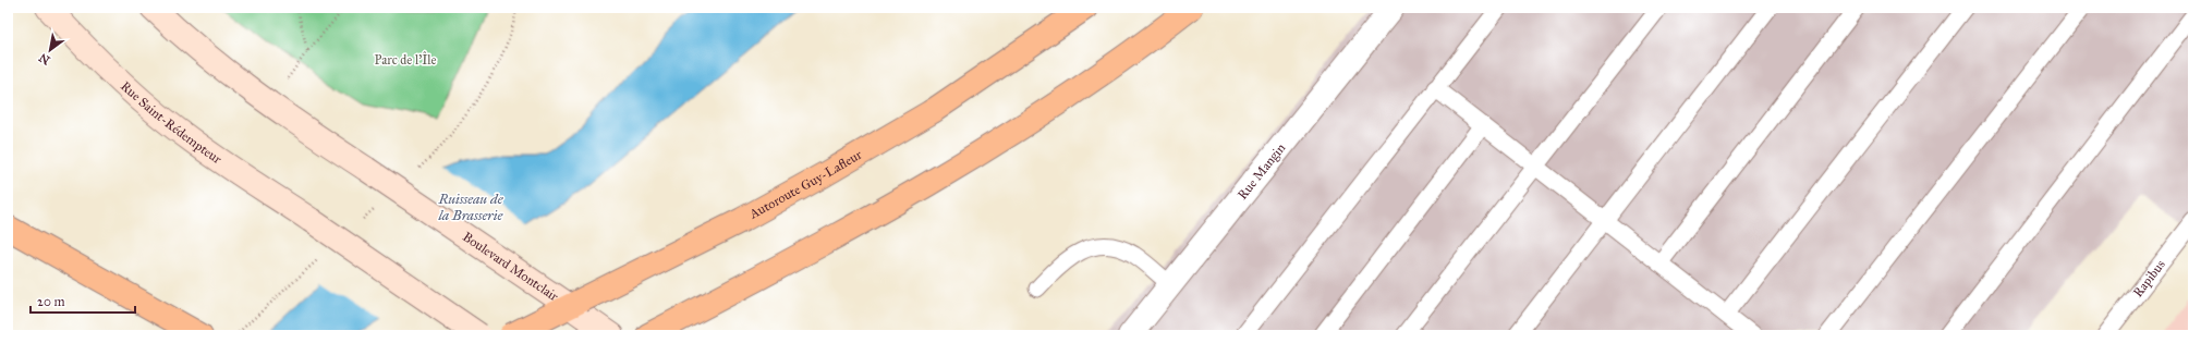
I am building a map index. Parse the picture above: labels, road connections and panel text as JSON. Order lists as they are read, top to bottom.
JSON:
{
  "streets": {
    "highway": ["Autoroute Guy-Lafleur"],
    "main road": ["Rue Saint-Rédempteur", "Boulevard Montclair"],
    "street": ["Rue Mangin"],
    "lane": ["Rapibus"]
  },
  "water": ["Ruisseau de la Brasserie"],
  "parks": ["Parc de l'Île"],
  "scale_bar": "20 m",
  "north": "bottom left"
}
